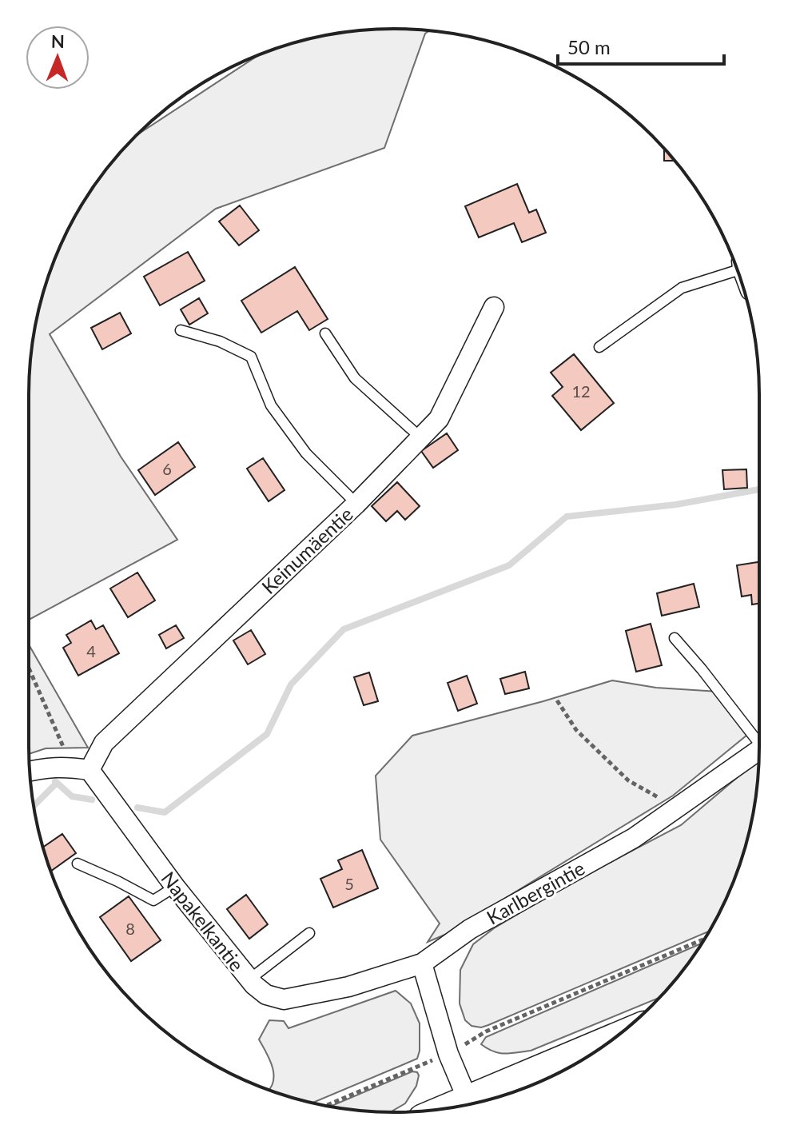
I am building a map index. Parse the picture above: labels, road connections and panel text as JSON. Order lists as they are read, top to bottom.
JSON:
{
  "streets": {
    "street": ["Keinumäentie", "Karlbergintie", "Napakelkantie"]
  },
  "crossings": [
    ["Keinumäentie", "Napakelkantie"],
    ["Karlbergintie", "Napakelkantie"]
  ],
  "house_numbers": [
    "12",
    "6",
    "4",
    "5",
    "8"
  ],
  "scale_bar": "50 m",
  "north": "top"
}
